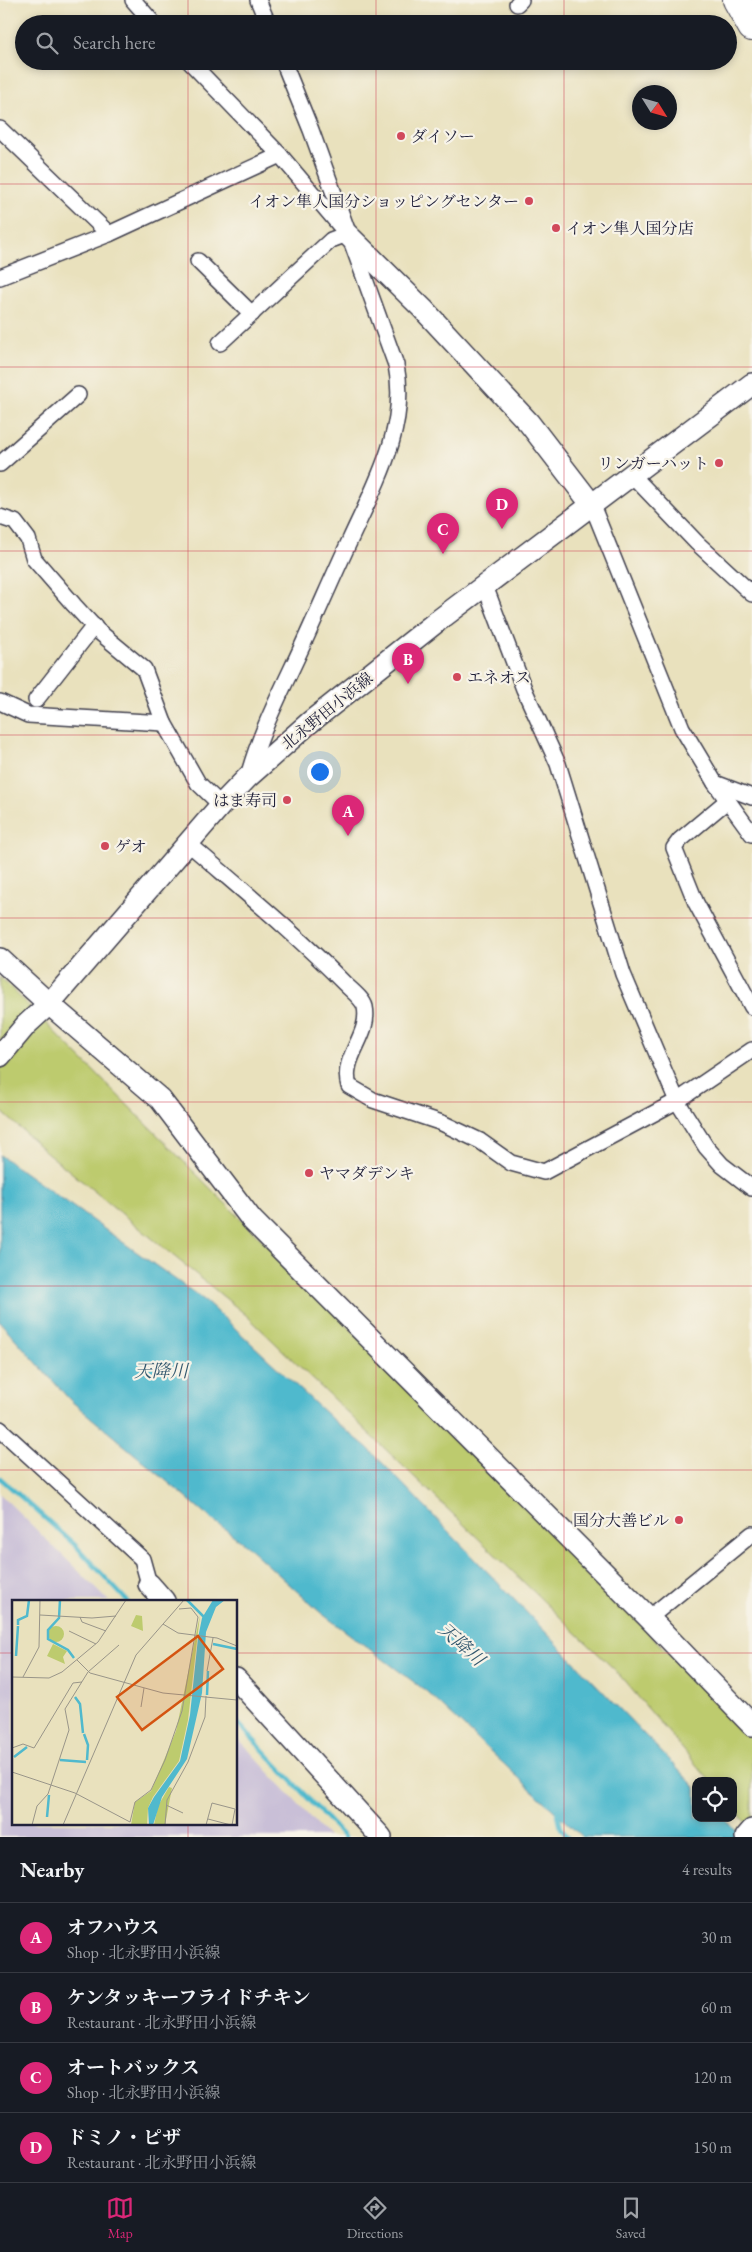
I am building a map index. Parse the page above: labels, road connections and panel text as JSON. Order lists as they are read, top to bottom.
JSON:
{
  "streets": {
    "street": ["北永野田小浜線"]
  },
  "water": ["天降川"],
  "places": [
    "ダイソー",
    "イオン隼人国分ショッピングセンター",
    "イオン隼人国分店",
    "リンガーハット",
    "エネオス",
    "はま寿司",
    "ゲオ",
    "ヤマダデンキ",
    "国分大善ビル"
  ],
  "north": "bottom right",
  "page": {
    "search": "Search here",
    "pins": [
      "D",
      "C",
      "B",
      "A"
    ],
    "heading": ["Nearby", "4 results"],
    "list": [
      {
        "mark": "A",
        "name": "オフハウス",
        "note": "Shop · 北永野田小浜線",
        "value": "30 m"
      },
      {
        "mark": "B",
        "name": "ケンタッキーフライドチキン",
        "note": "Restaurant · 北永野田小浜線",
        "value": "60 m"
      },
      {
        "mark": "C",
        "name": "オートバックス",
        "note": "Shop · 北永野田小浜線",
        "value": "120 m"
      },
      {
        "mark": "D",
        "name": "ドミノ・ピザ",
        "note": "Restaurant · 北永野田小浜線",
        "value": "150 m"
      }
    ],
    "nav": ["Map", "Directions", "Saved"]
  }
}
